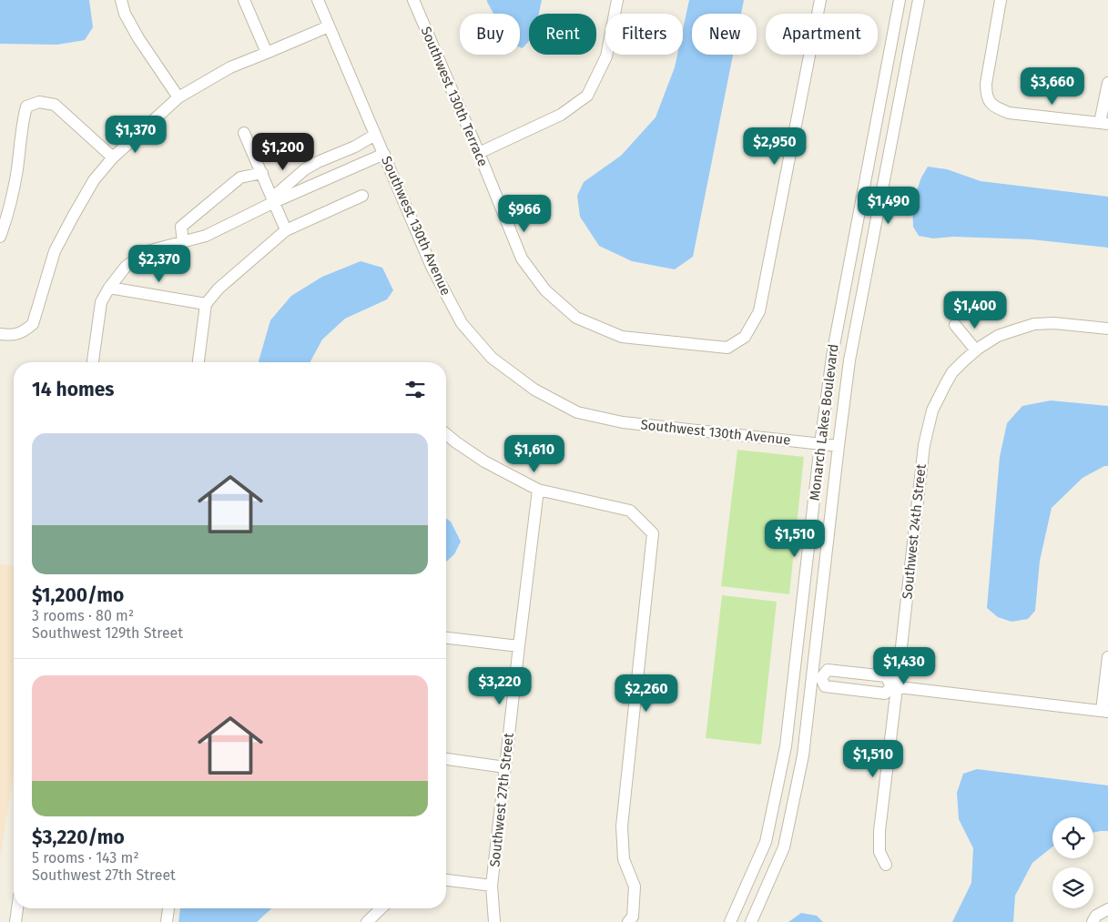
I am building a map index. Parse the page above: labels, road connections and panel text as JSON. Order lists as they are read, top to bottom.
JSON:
{
  "streets": {
    "street": [
      "Southwest 130th Terrace",
      "Southwest 130th Avenue",
      "Monarch Lakes Boulevard",
      "Southwest 24th Street",
      "Southwest 27th Street"
    ]
  },
  "crossings": [
    ["Southwest 130th Avenue", "Monarch Lakes Boulevard"]
  ],
  "page": {
    "chip": [
      "Buy",
      "Rent",
      "Filters",
      "New",
      "Apartment"
    ],
    "price": [
      "$3,660",
      "$1,370",
      "$2,950",
      "$1,200",
      "$1,490",
      "$966",
      "$2,370",
      "$1,400",
      "$1,610",
      "$1,510",
      "$1,430",
      "$3,220",
      "$2,260",
      "$1,510"
    ],
    "heading": "14 homes",
    "list": [
      {
        "name": "$1,200/mo",
        "note": "3 rooms · 80 m² · Southwest 129th Street"
      },
      {
        "name": "$3,220/mo",
        "note": "5 rooms · 143 m² · Southwest 27th Street"
      }
    ]
  }
}
